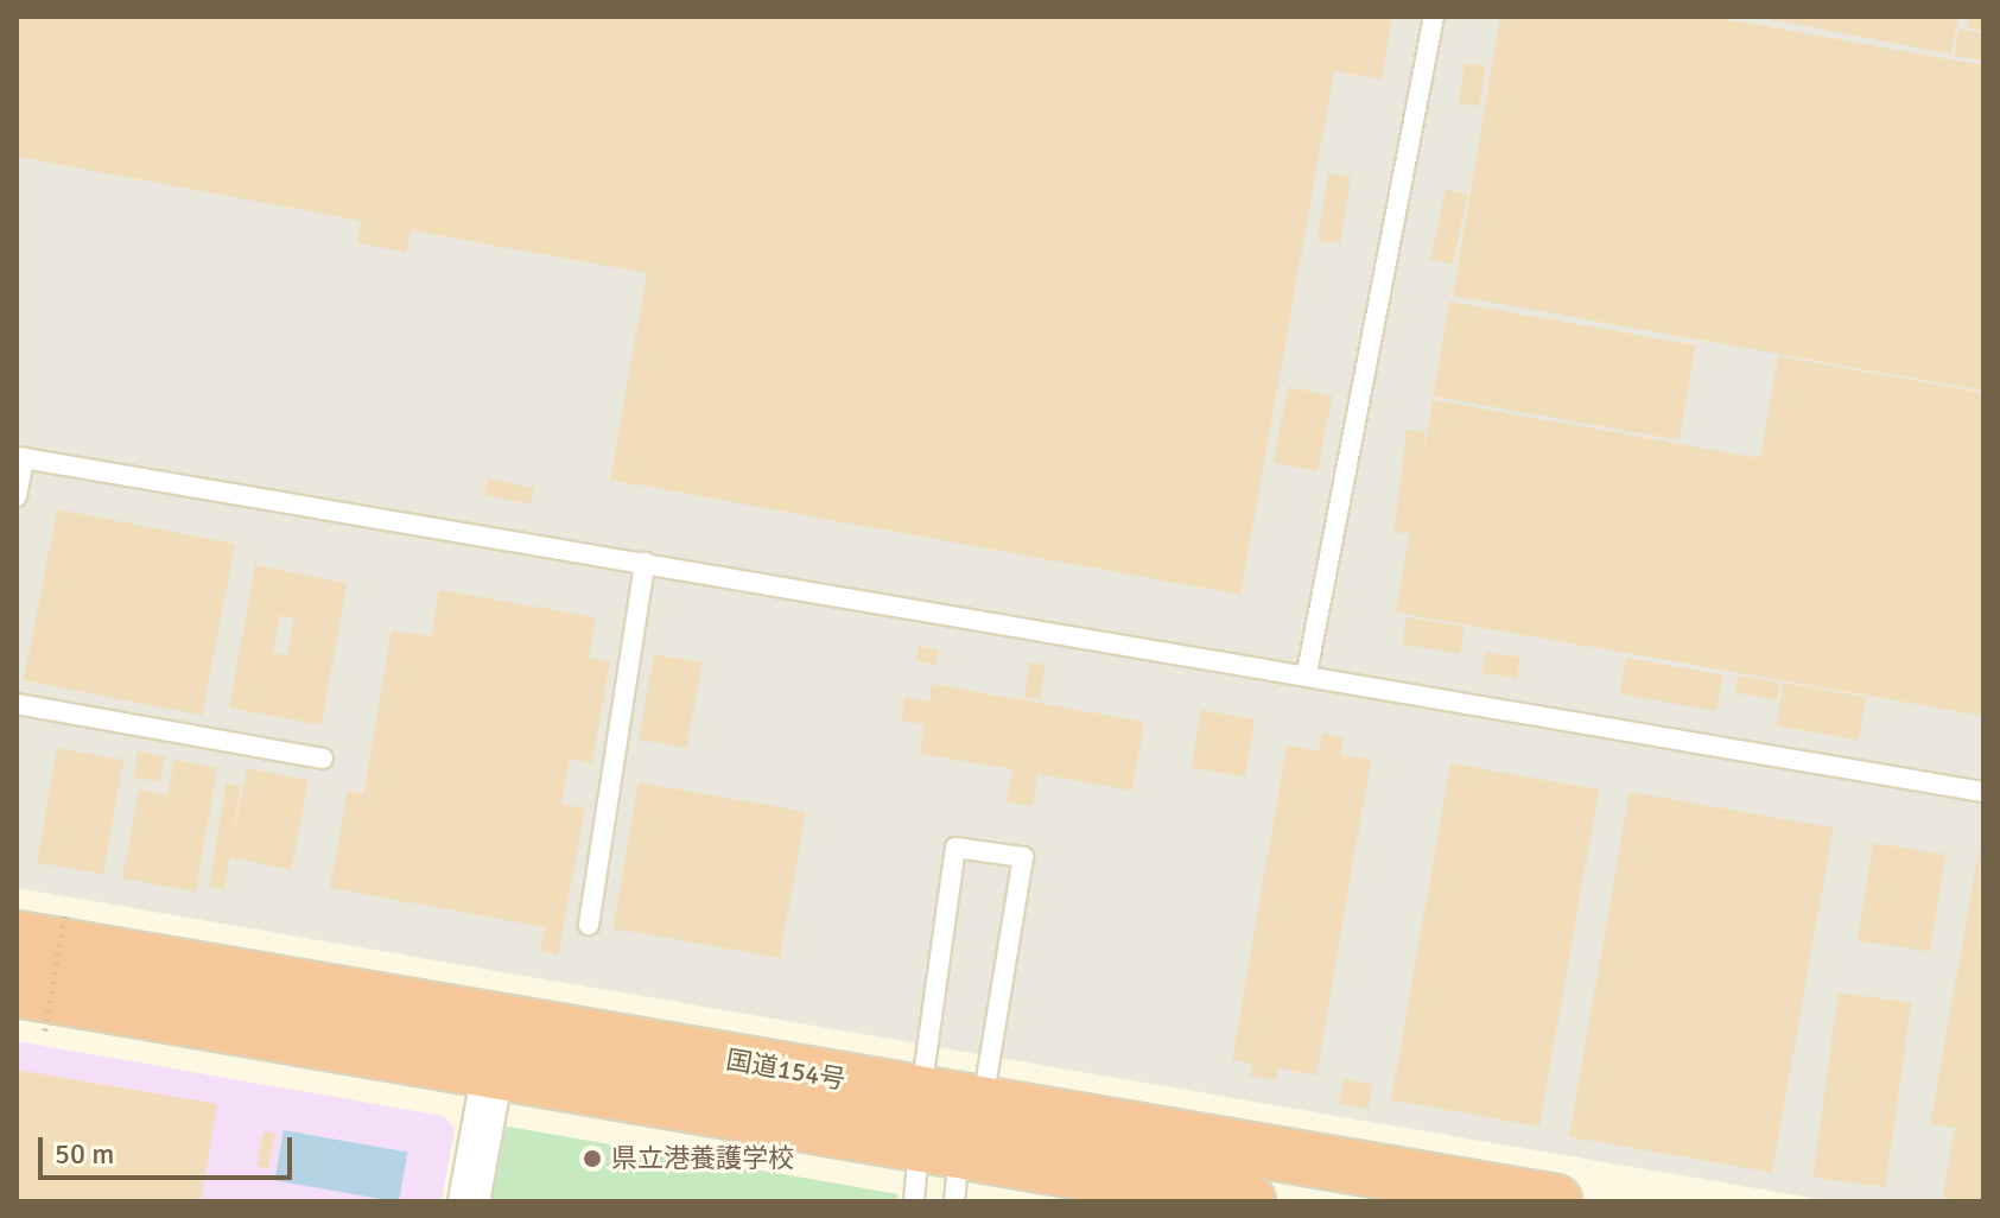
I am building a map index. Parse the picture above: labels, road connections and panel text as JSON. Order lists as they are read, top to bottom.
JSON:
{
  "streets": {
    "highway": ["国道154号"]
  },
  "places": ["県立港養護学校"],
  "scale_bar": "50 m"
}
